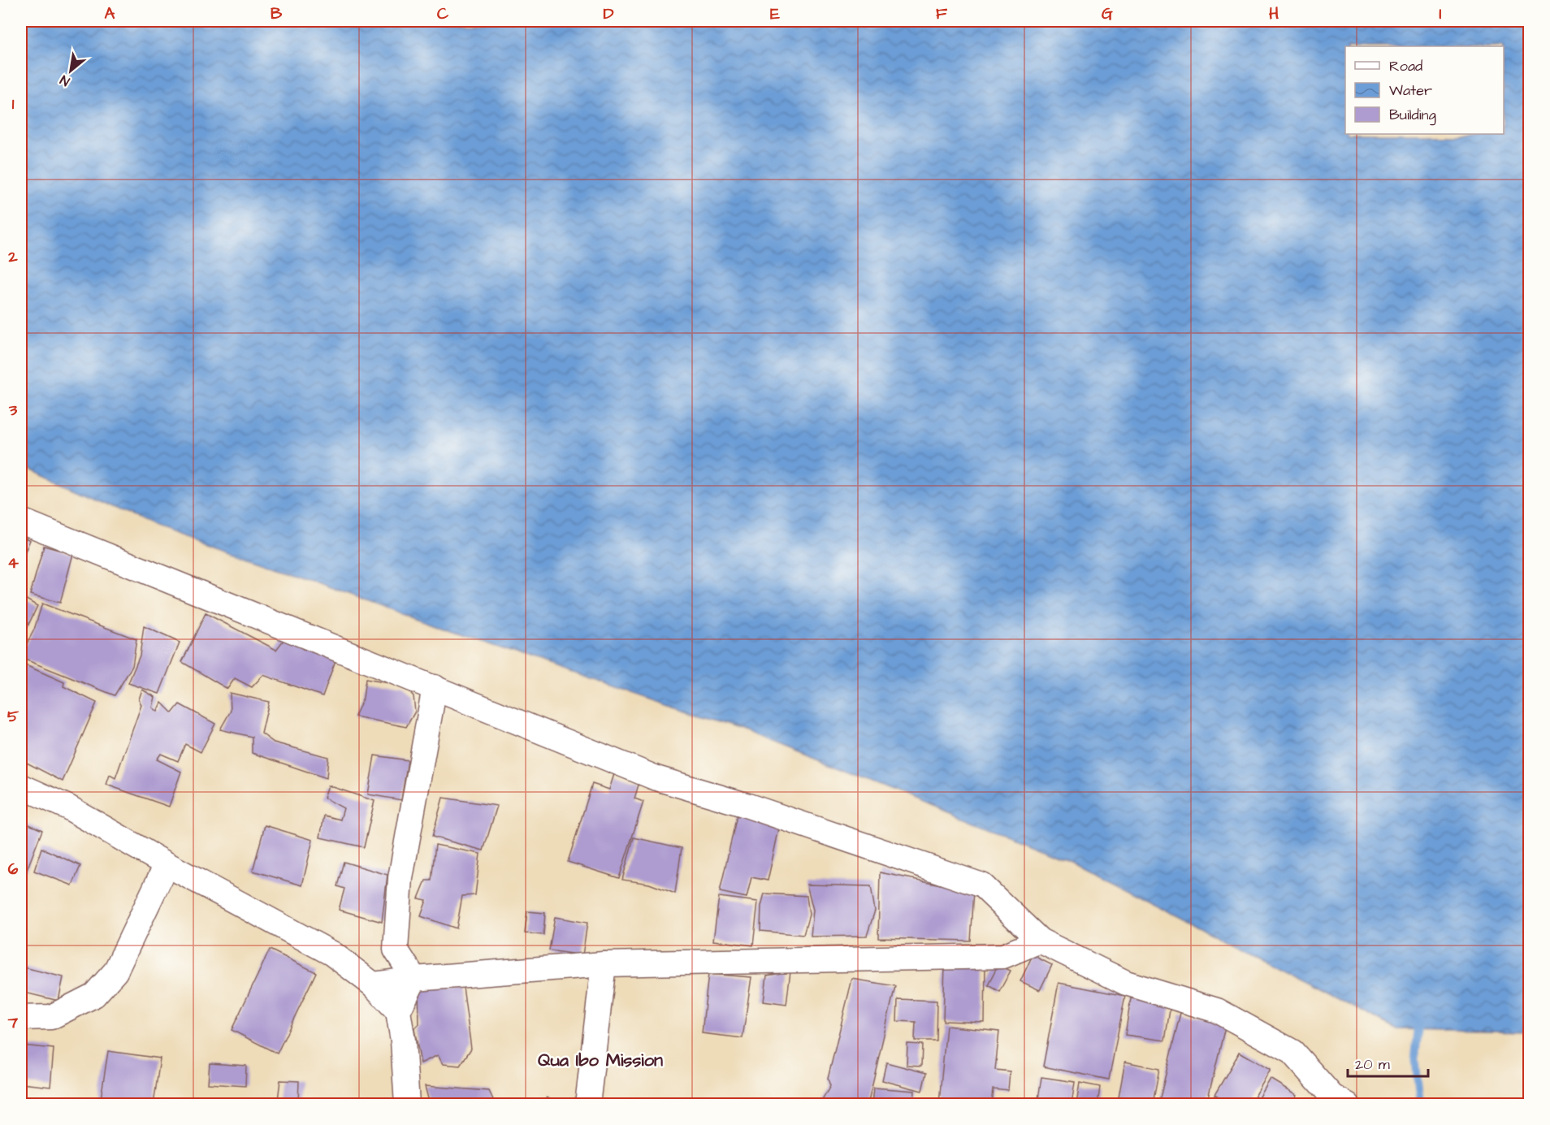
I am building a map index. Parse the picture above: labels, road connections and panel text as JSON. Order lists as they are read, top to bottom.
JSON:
{
  "districts": ["Qua Ibo Mission"],
  "legend": ["Road", "Water", "Building"],
  "scale_bar": "20 m",
  "north": "bottom left",
  "grid": {
    "columns": [
      "A",
      "B",
      "C",
      "D",
      "E",
      "F",
      "G",
      "H",
      "I"
    ],
    "rows": [
      "1",
      "2",
      "3",
      "4",
      "5",
      "6",
      "7"
    ]
  }
}
